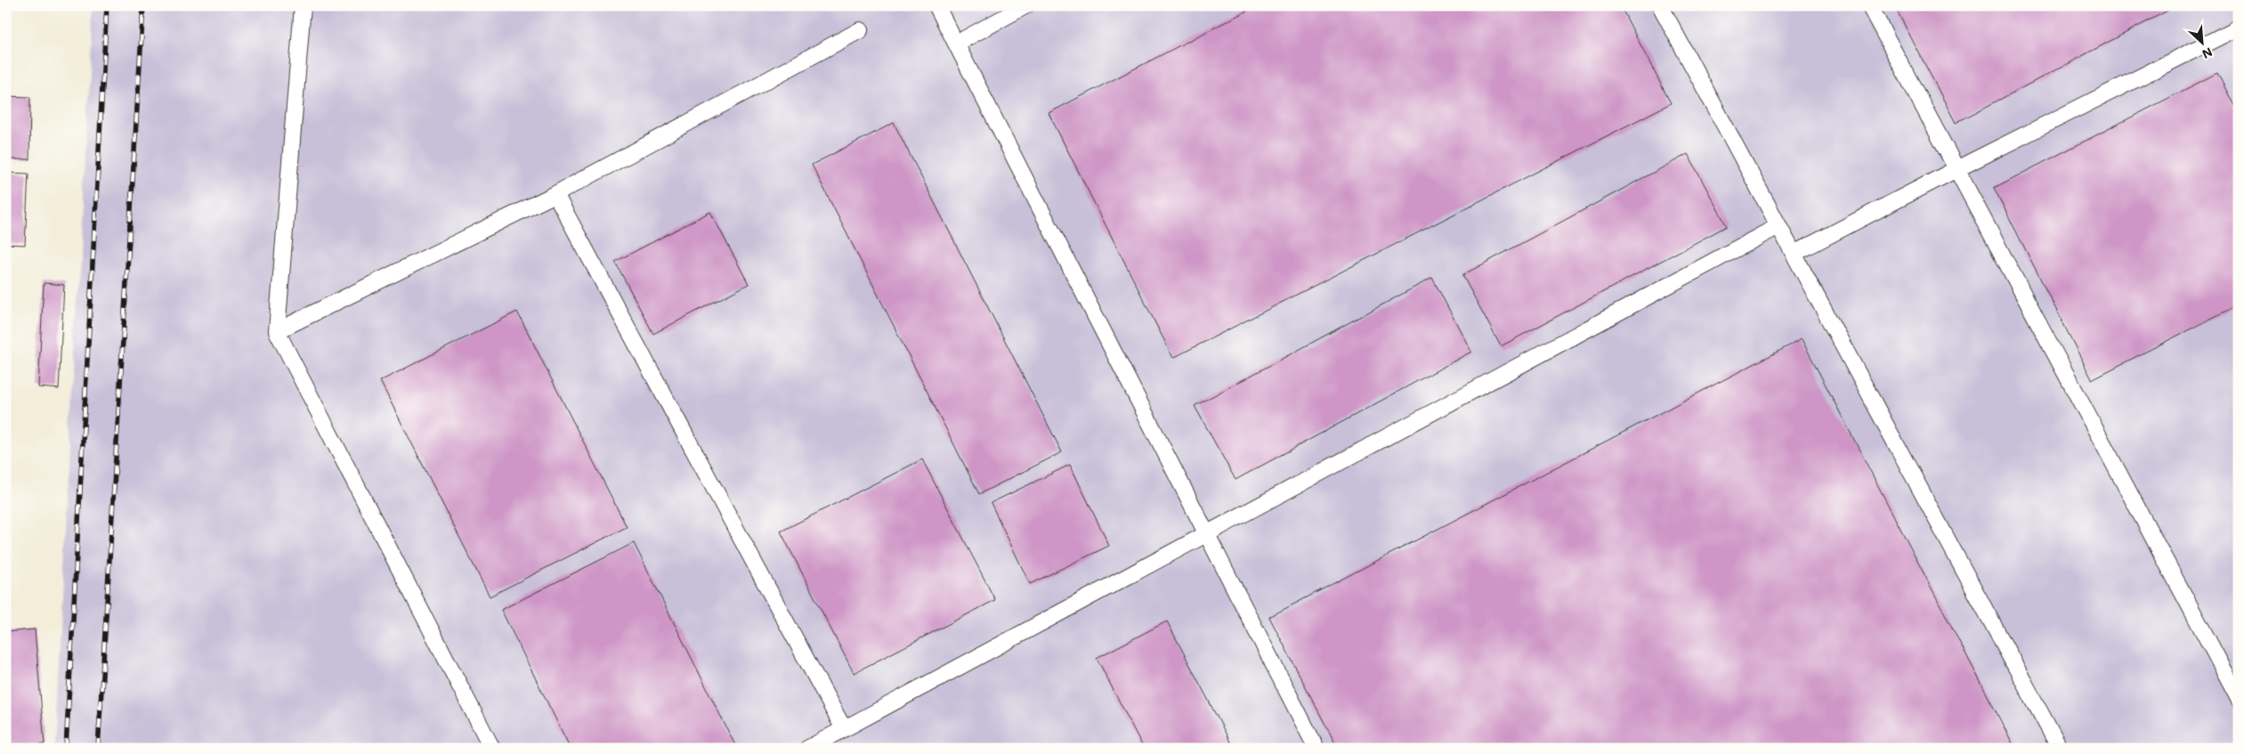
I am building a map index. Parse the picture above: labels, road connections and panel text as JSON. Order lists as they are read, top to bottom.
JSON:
{
  "north": "bottom right"
}
